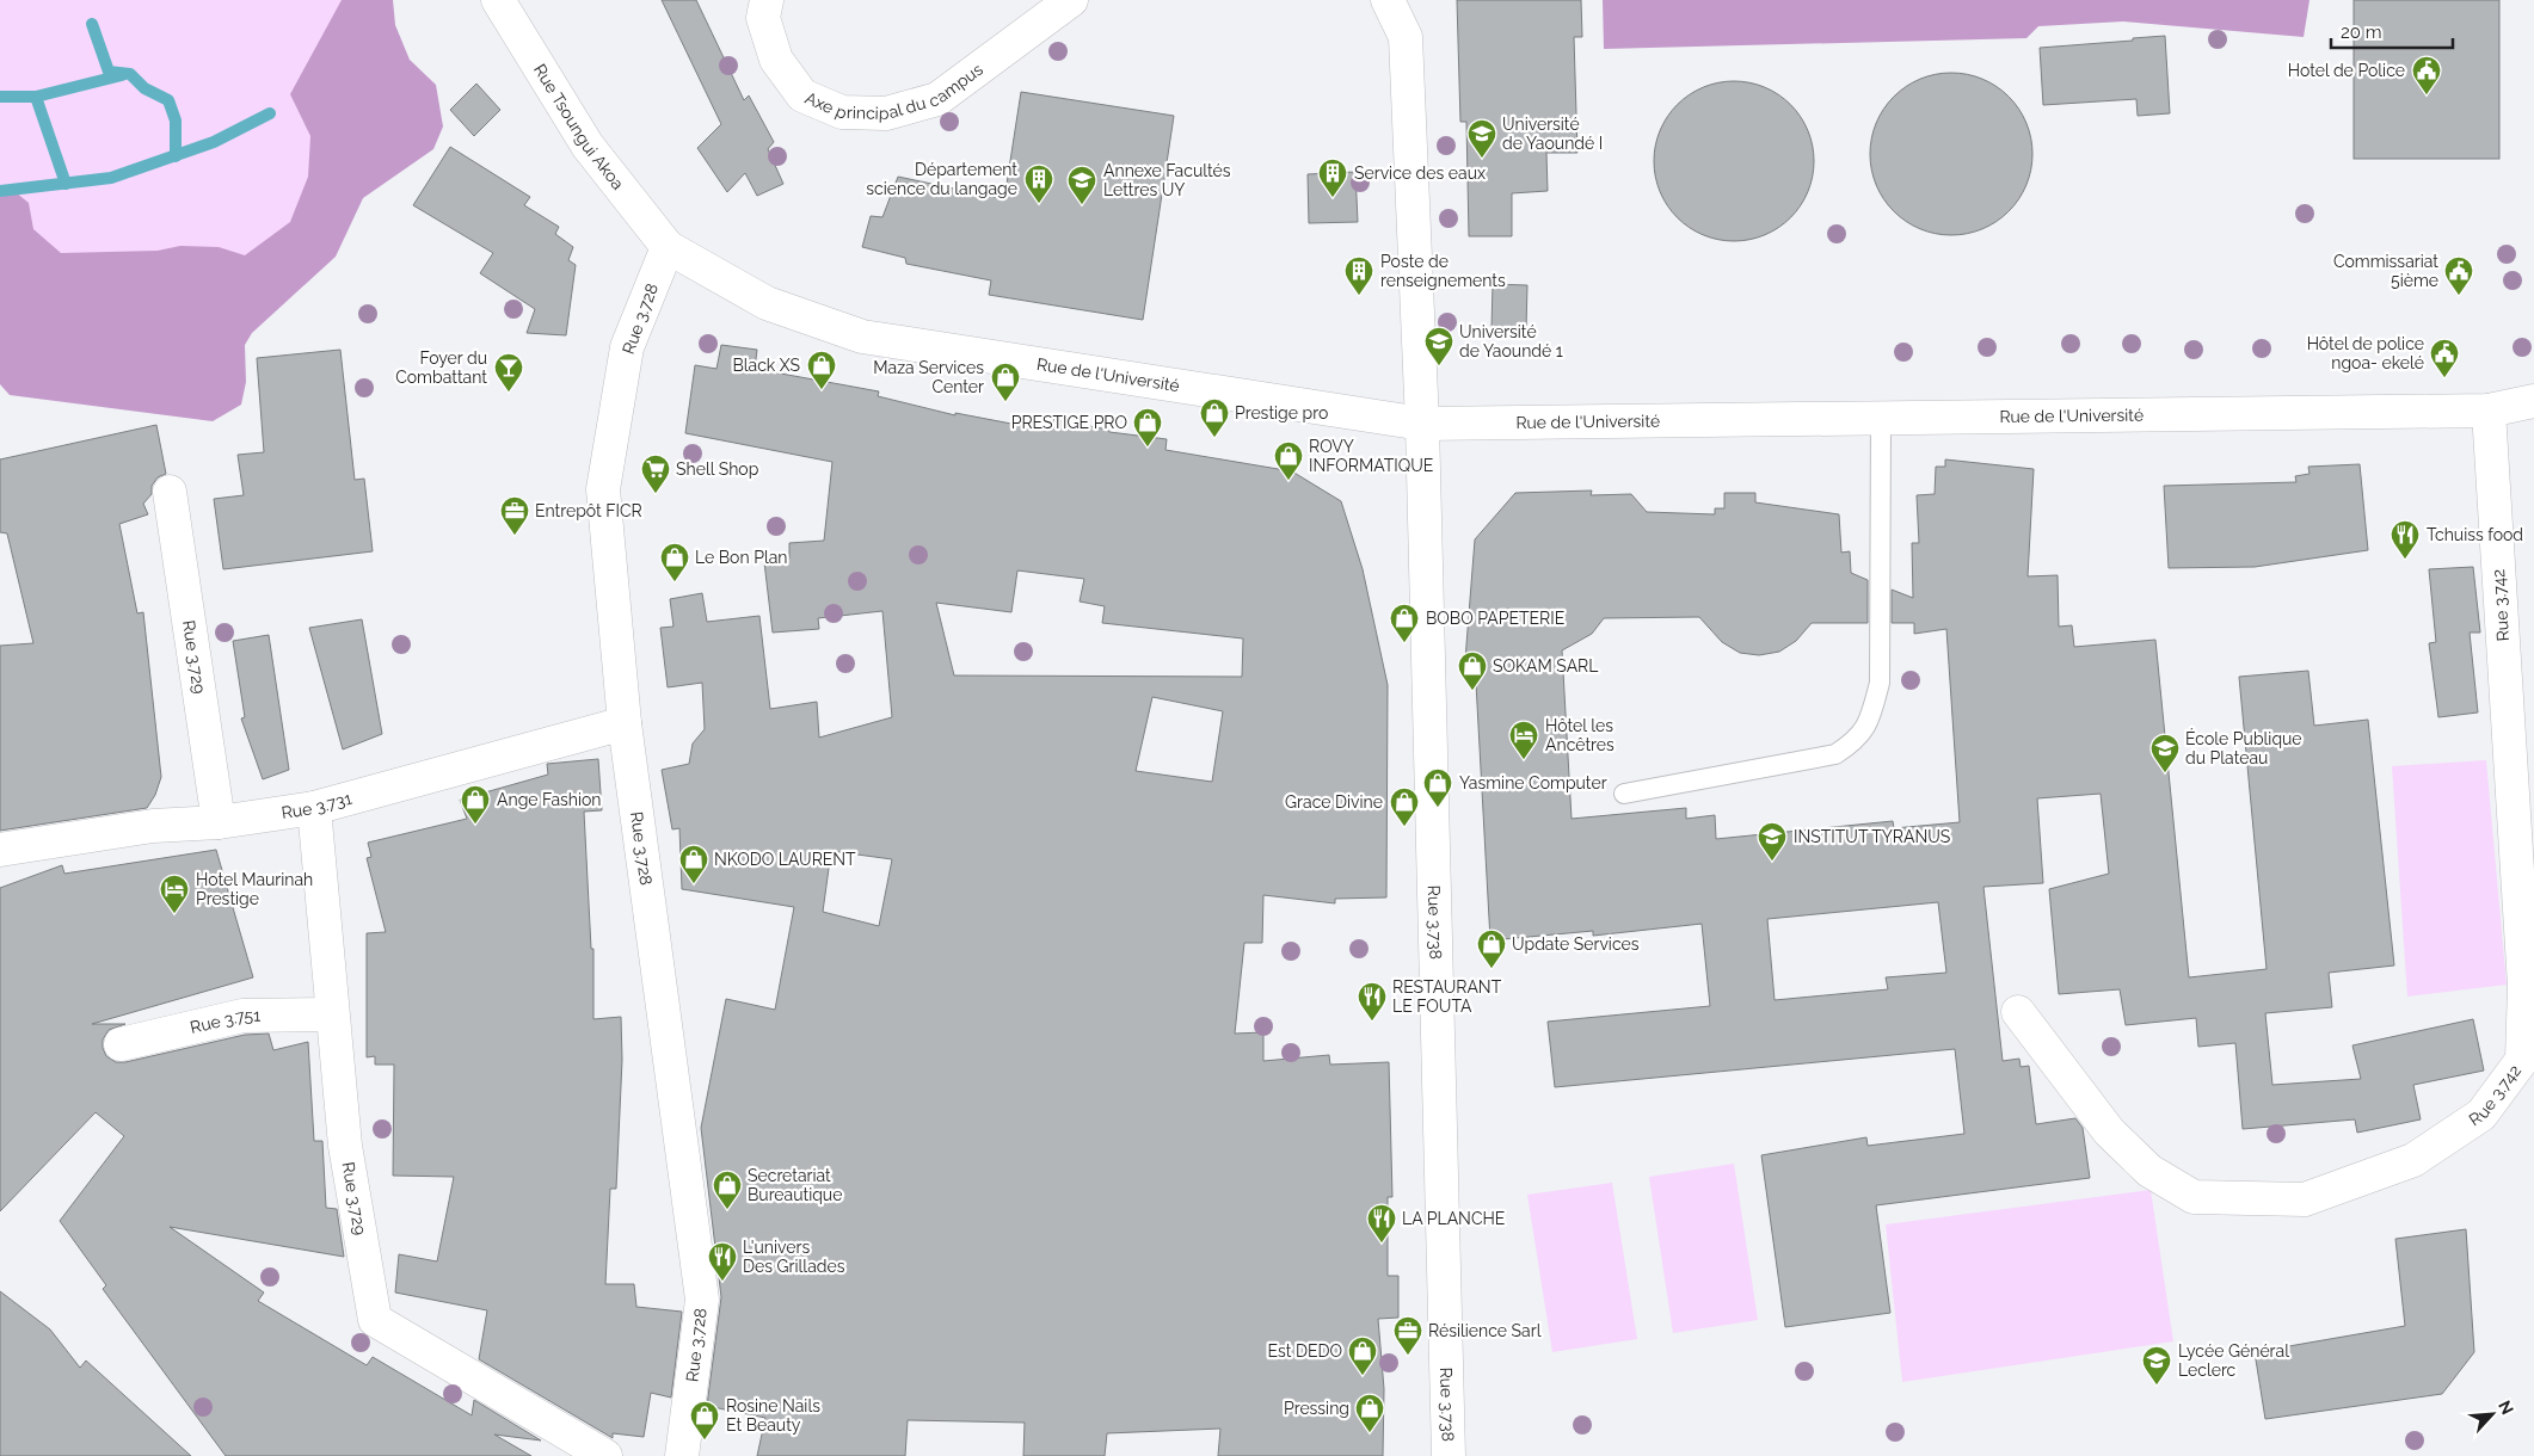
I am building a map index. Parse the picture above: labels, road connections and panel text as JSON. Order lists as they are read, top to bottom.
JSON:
{
  "streets": {
    "street": [
      "Axe principal du campus",
      "Rue Tsoungui Akoa",
      "Rue 3.728",
      "Rue de l'Université",
      "Rue 3.742",
      "Rue 3.729",
      "Rue 3.731",
      "Rue 3.738",
      "Rue 3.751"
    ]
  },
  "crossings": [
    ["Rue Tsoungui Akoa", "Rue 3.728"],
    ["Rue Tsoungui Akoa", "Rue de l'Université"],
    ["Rue 3.728", "Rue de l'Université"],
    ["Rue 3.728", "Rue 3.731"],
    ["Rue de l'Université", "Rue 3.742"],
    ["Rue de l'Université", "Rue 3.738"],
    ["Rue 3.729", "Rue 3.731"],
    ["Rue 3.729", "Rue 3.751"]
  ],
  "places": {
    "public building": ["Hotel de Police", "Commissariat 5ième", "Hôtel de police ngoa- ekelé"],
    "school or university": [
      "Université de Yaoundé I",
      "Annexe Facultés Lettres UY",
      "Université de Yaoundé 1",
      "École Publique du Plateau",
      "INSTITUT TYRANUS",
      "Lycée Général Leclerc"
    ],
    "building": ["Service des eaux", "Département science du langage", "Poste de renseignements"],
    "shop": [
      "Black XS",
      "Maza Services Center",
      "Prestige pro",
      "PRESTIGE PRO",
      "ROVY INFORMATIQUE",
      "Le Bon Plan",
      "BOBO PAPETERIE",
      "SOKAM SARL",
      "Yasmine Computer",
      "Ange Fashion",
      "Grace Divine",
      "NKODO LAURENT",
      "Update Services",
      "Secretariat Bureautique",
      "Est DEDO",
      "Pressing",
      "Rosine Nails Et Beauty"
    ],
    "bar": ["Foyer du Combattant"],
    "supermarket": ["Shell Shop"],
    "office": ["Entrepôt FICR", "Résilience Sarl"],
    "restaurant": [
      "Tchuiss food",
      "RESTAURANT LE FOUTA",
      "LA PLANCHE",
      "L'univers Des Grillades"
    ],
    "hotel": ["Hôtel les Ancêtres", "Hotel Maurinah Prestige"]
  },
  "scale_bar": "20 m",
  "north": "top right"
}
